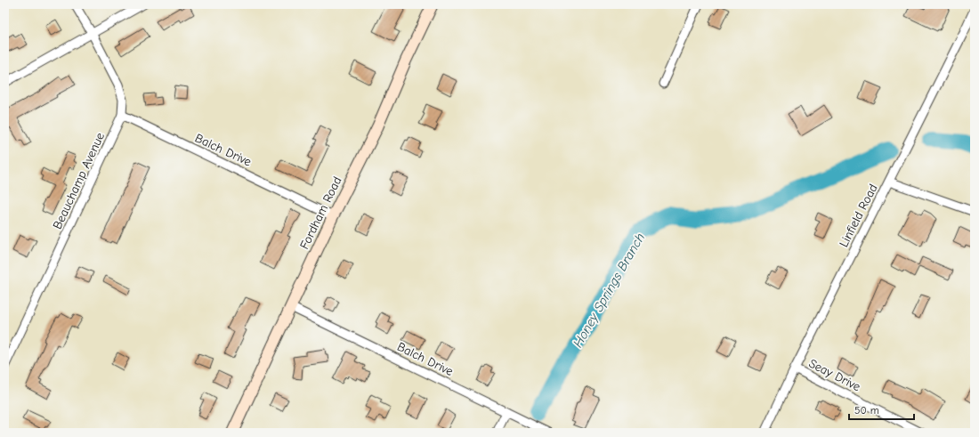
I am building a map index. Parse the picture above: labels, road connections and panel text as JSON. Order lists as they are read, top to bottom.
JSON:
{
  "streets": {
    "street": [
      "Balch Drive",
      "Beauchamp Avenue",
      "Fordham Road",
      "Linfield Road",
      "Seay Drive"
    ]
  },
  "crossings": [
    ["Balch Drive", "Beauchamp Avenue"],
    ["Balch Drive", "Fordham Road"],
    ["Linfield Road", "Seay Drive"]
  ],
  "water": ["Honey Springs Branch"],
  "scale_bar": "50 m"
}
